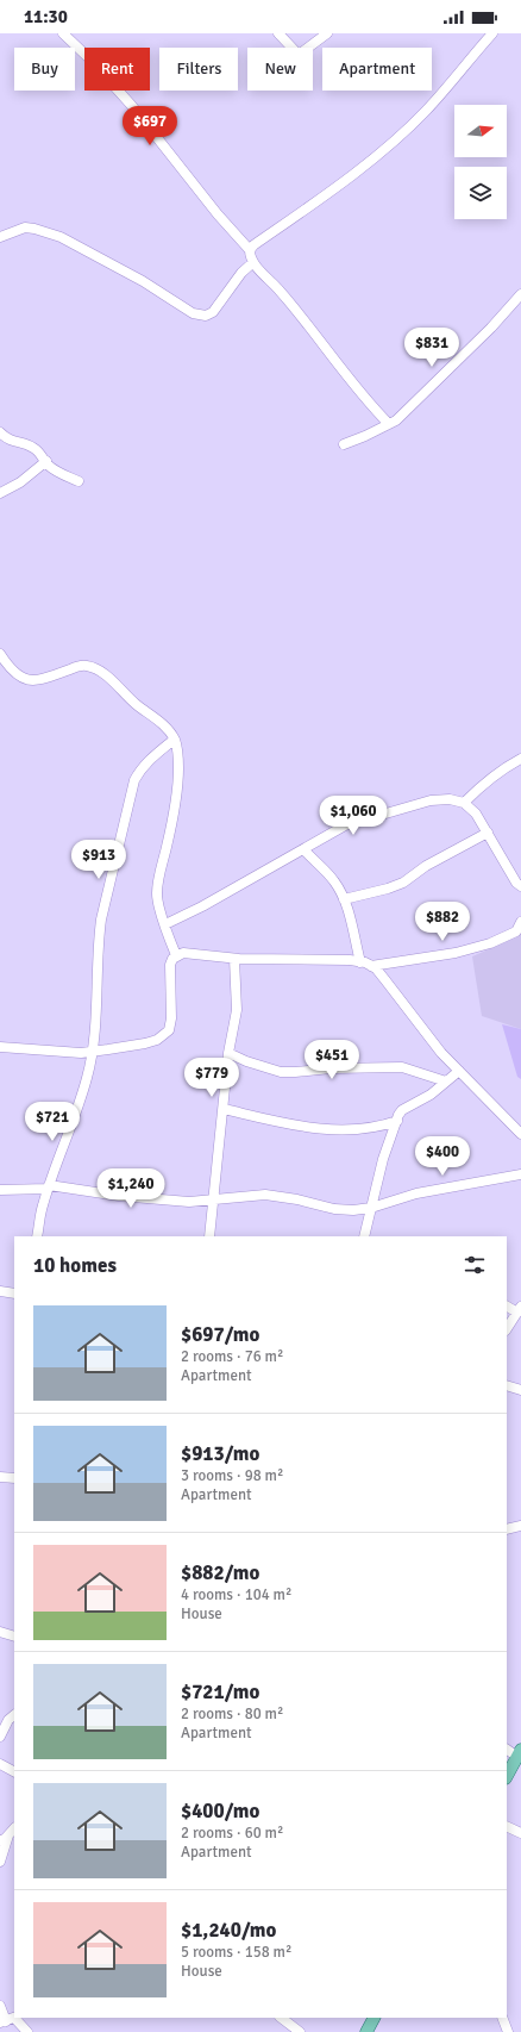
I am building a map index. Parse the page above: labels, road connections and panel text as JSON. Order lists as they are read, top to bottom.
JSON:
{
  "north": "right",
  "page": {
    "status": "11:30",
    "chip": [
      "Buy",
      "Rent",
      "Filters",
      "New",
      "Apartment"
    ],
    "price": [
      "$697",
      "$831",
      "$1,060",
      "$913",
      "$882",
      "$451",
      "$779",
      "$721",
      "$400",
      "$1,240"
    ],
    "heading": "10 homes",
    "list": [
      {
        "name": "$697/mo",
        "note": "2 rooms · 76 m² · Apartment"
      },
      {
        "name": "$913/mo",
        "note": "3 rooms · 98 m² · Apartment"
      },
      {
        "name": "$882/mo",
        "note": "4 rooms · 104 m² · House"
      },
      {
        "name": "$721/mo",
        "note": "2 rooms · 80 m² · Apartment"
      },
      {
        "name": "$400/mo",
        "note": "2 rooms · 60 m² · Apartment"
      },
      {
        "name": "$1,240/mo",
        "note": "5 rooms · 158 m² · House"
      }
    ]
  }
}
